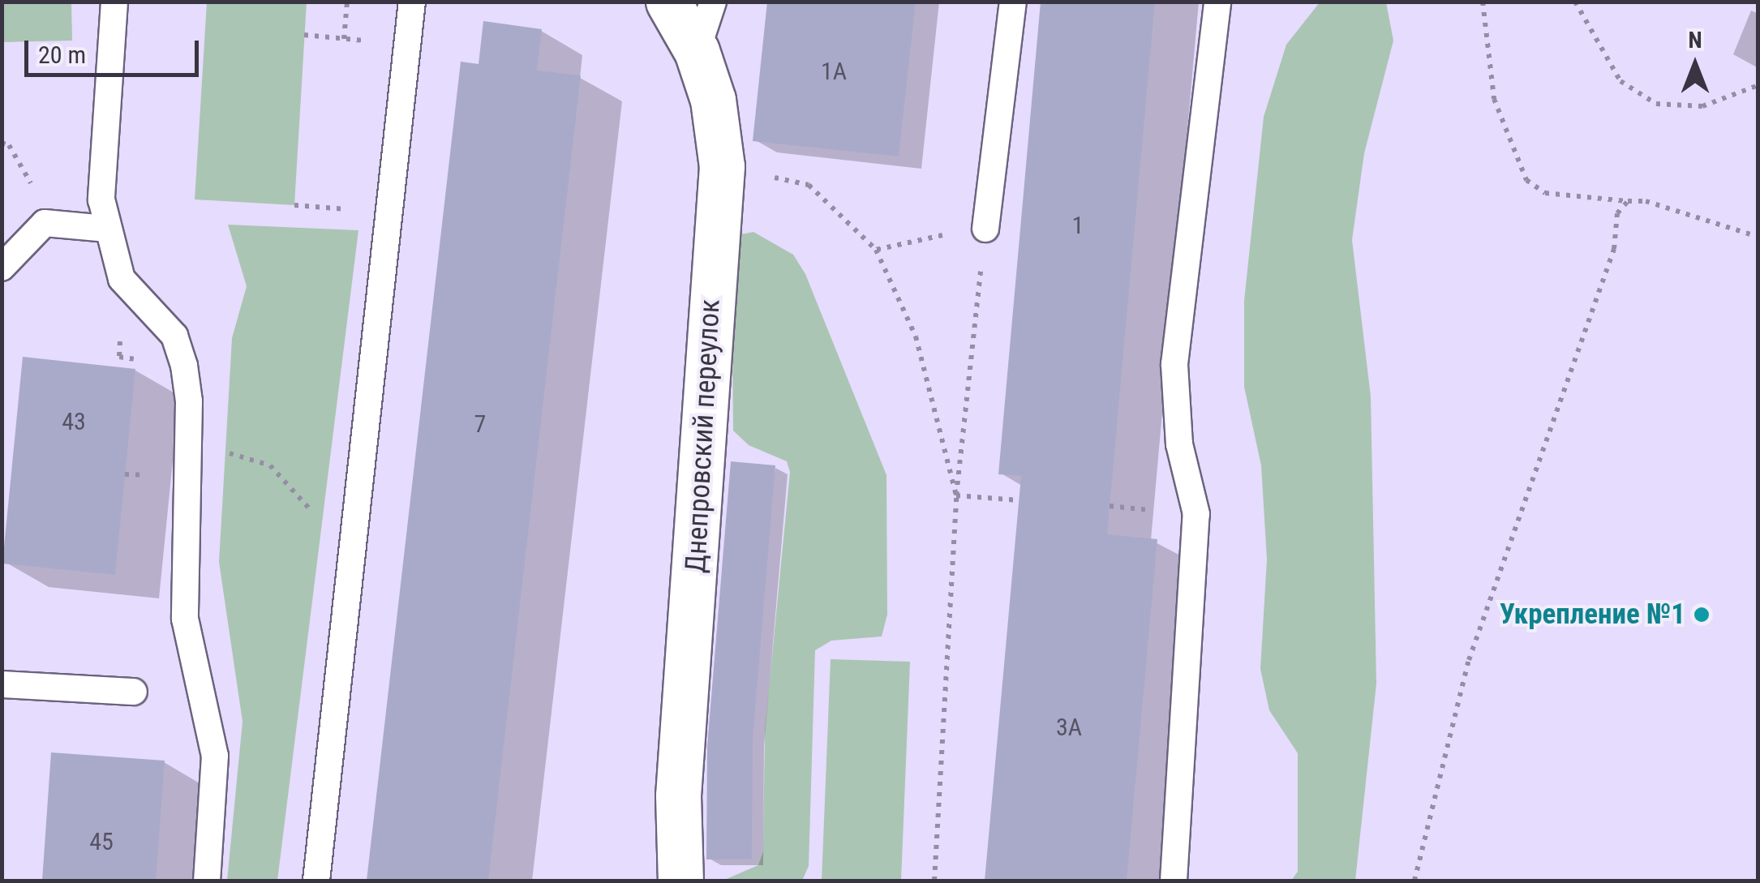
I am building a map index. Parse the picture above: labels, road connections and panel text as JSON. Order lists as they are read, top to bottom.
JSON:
{
  "streets": {
    "street": ["Днепровский переулок"]
  },
  "places": ["Укрепление №1"],
  "house_numbers": [
    "1А",
    "1",
    "43",
    "7",
    "3А",
    "45"
  ],
  "scale_bar": "20 m",
  "north": "top"
}
